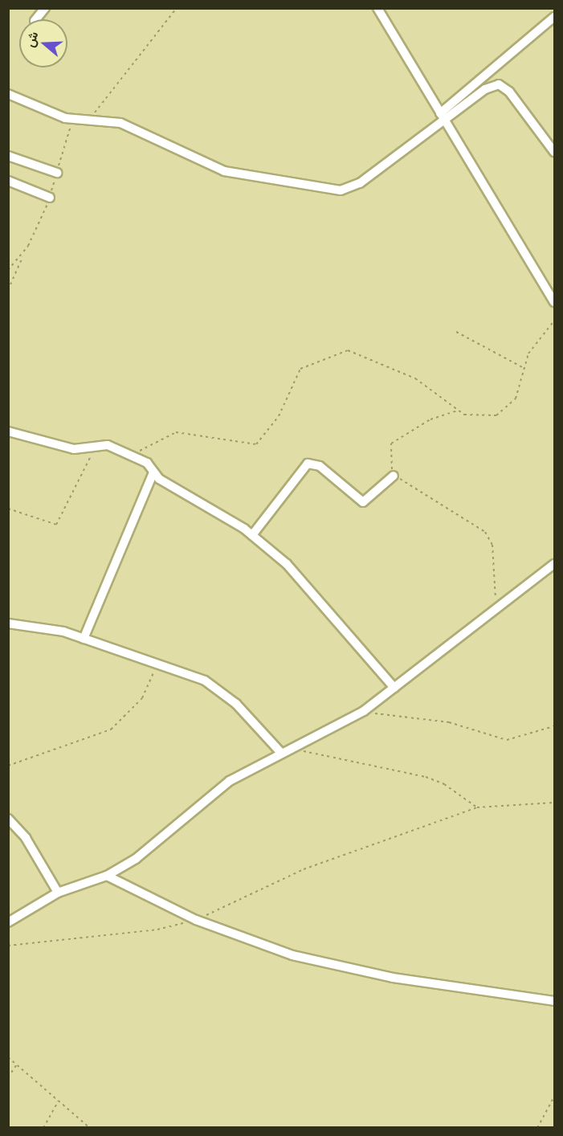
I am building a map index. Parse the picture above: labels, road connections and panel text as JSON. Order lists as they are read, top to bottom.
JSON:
{
  "north": "left"
}
